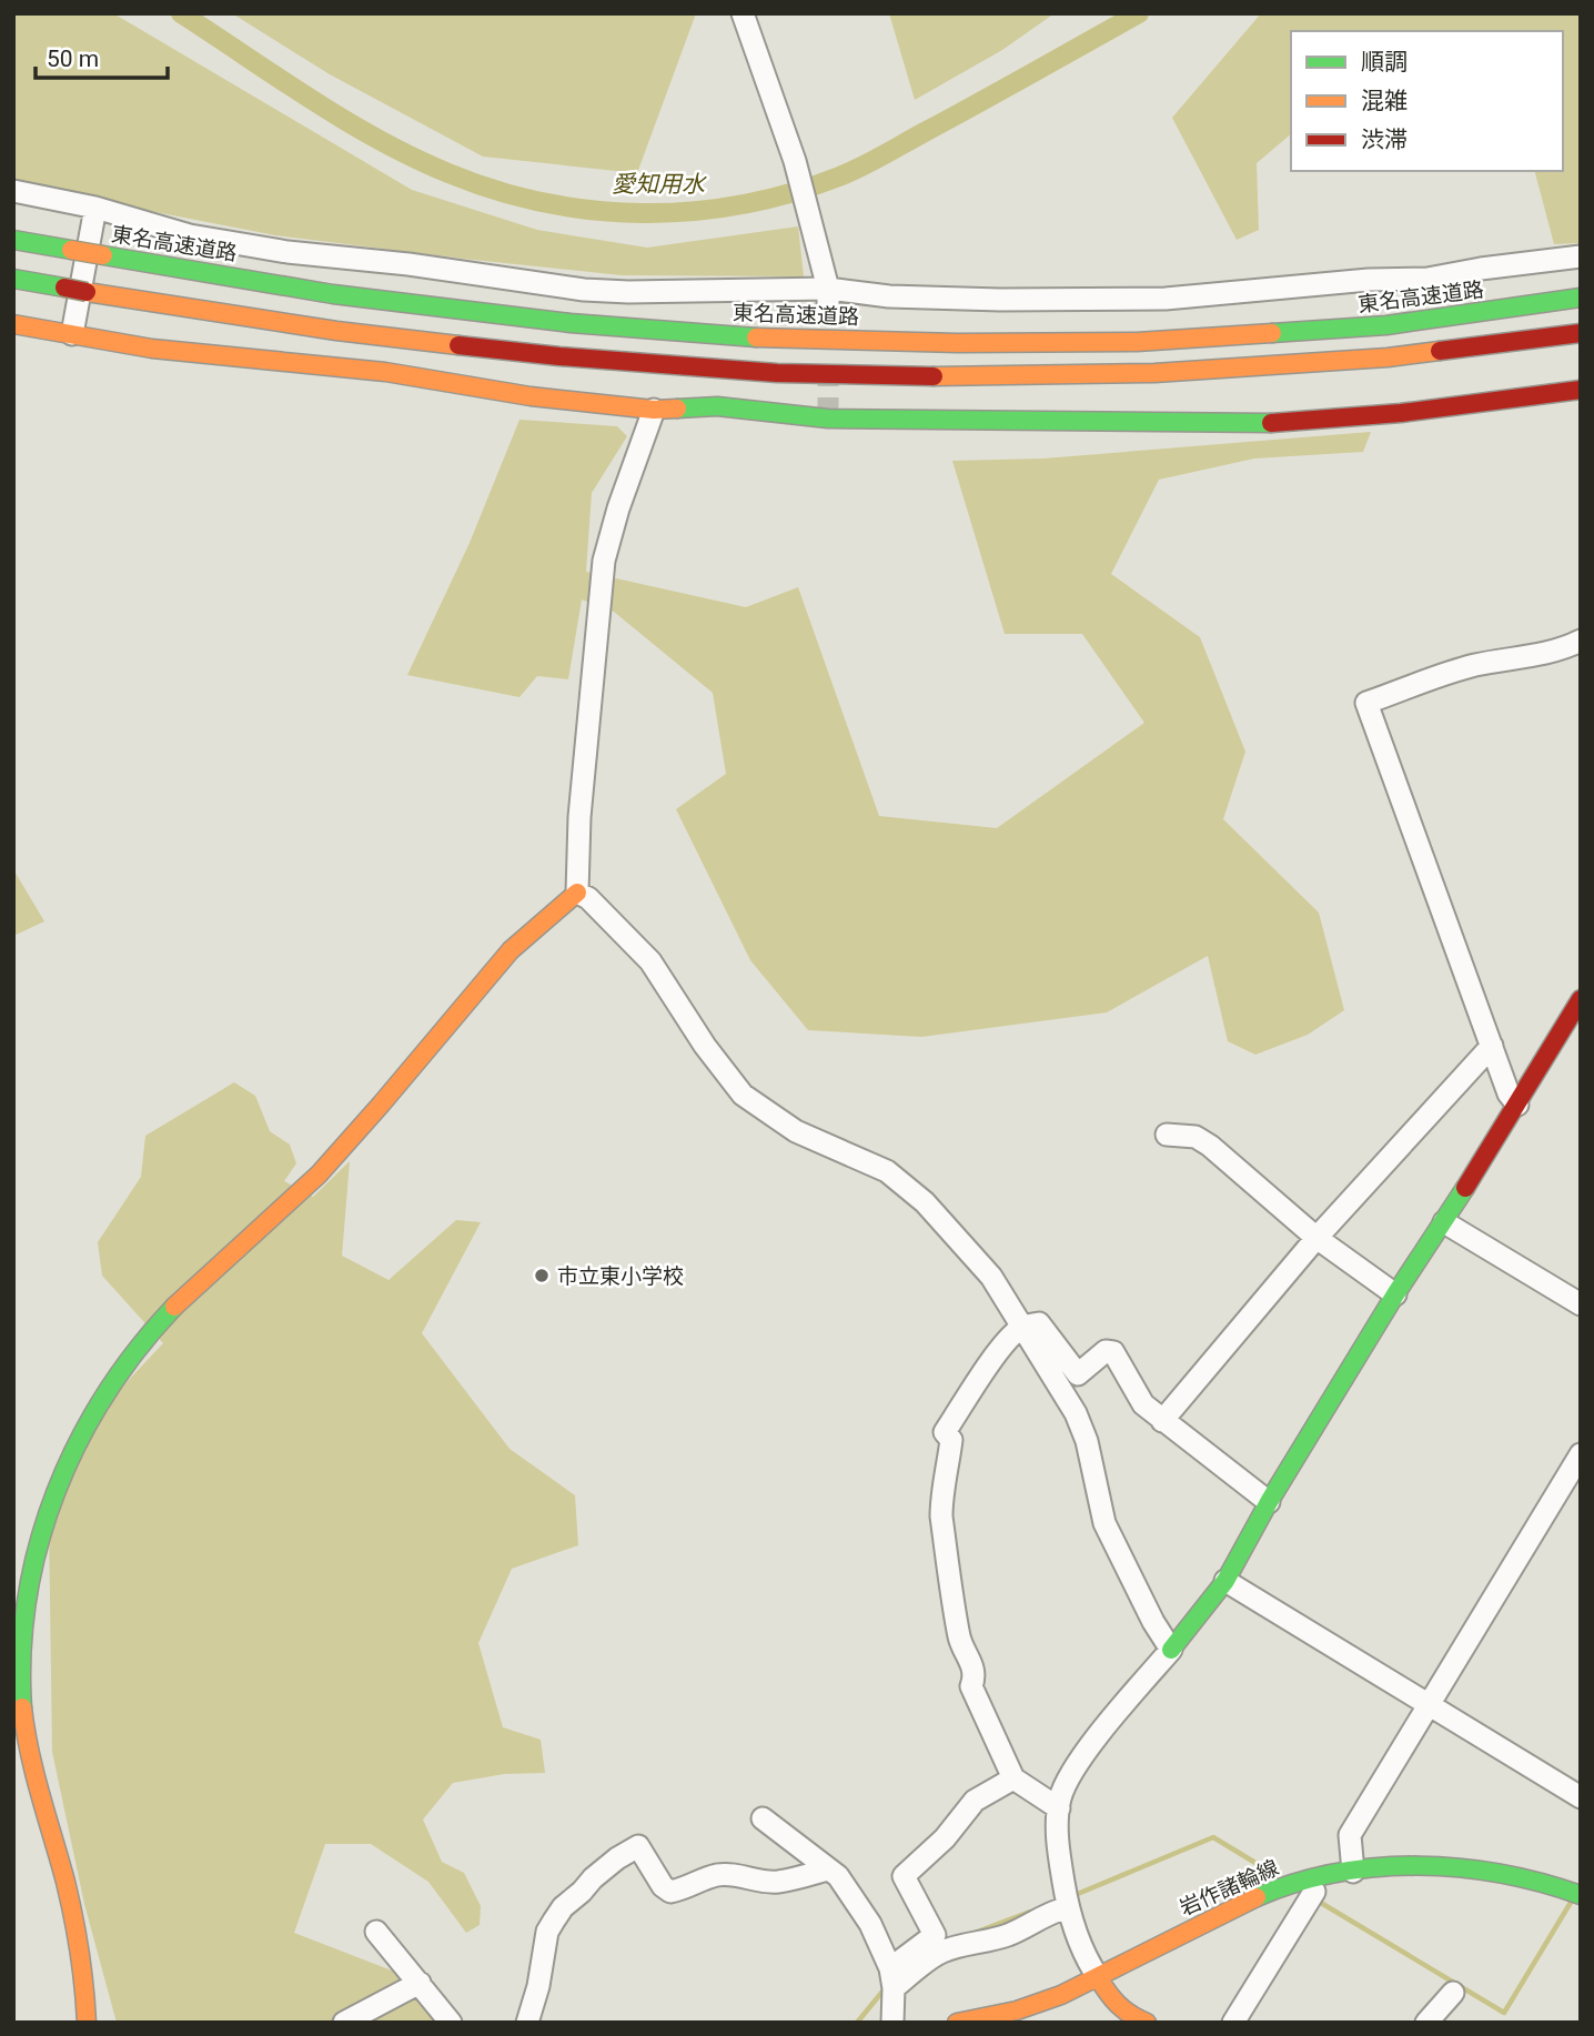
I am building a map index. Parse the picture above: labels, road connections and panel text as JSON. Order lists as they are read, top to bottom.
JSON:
{
  "streets": {
    "main road": ["東名高速道路", "岩作諸輪線"]
  },
  "water": ["愛知用水"],
  "places": ["市立東小学校"],
  "legend": ["順調", "混雑", "渋滞"],
  "scale_bar": "50 m"
}
